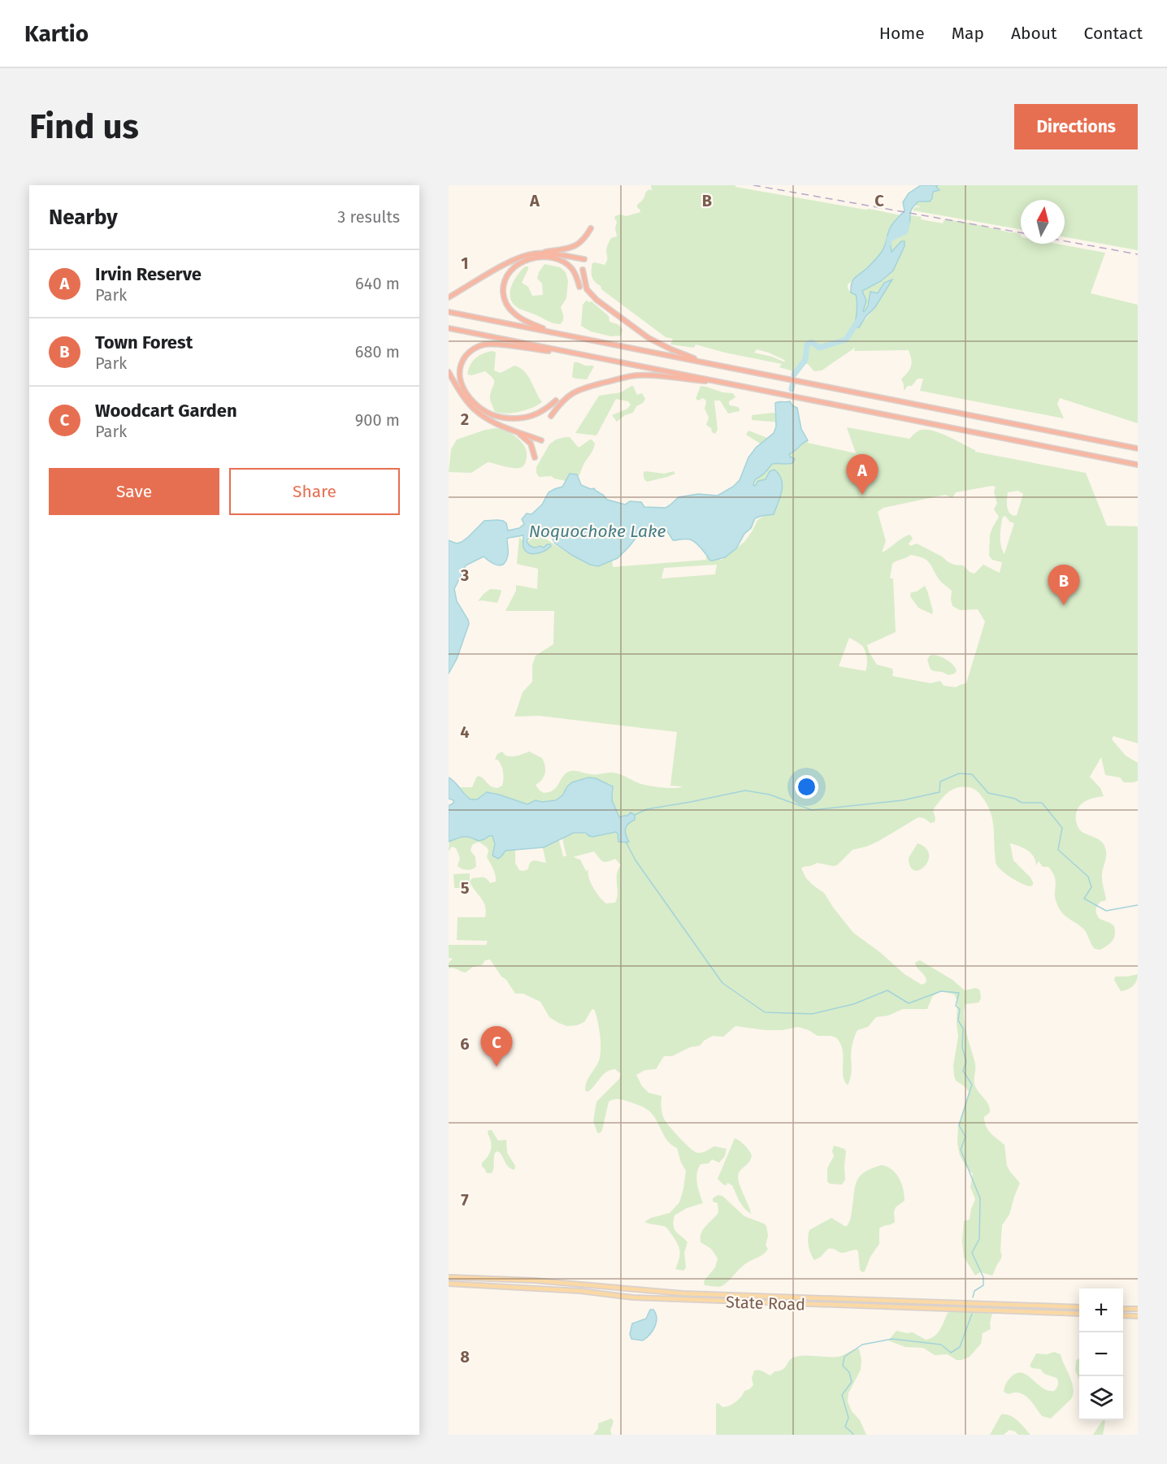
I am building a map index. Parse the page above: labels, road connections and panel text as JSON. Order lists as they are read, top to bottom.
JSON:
{
  "streets": {
    "main road": ["State Road"]
  },
  "water": ["Noquochoke Lake"],
  "north": "top",
  "page": {
    "header": "Kartio",
    "nav": [
      "Home",
      "Map",
      "About",
      "Contact"
    ],
    "buttons": [
      "Directions",
      ["Save", "Share"]
    ],
    "title": "Find us",
    "heading": ["Nearby", "3 results"],
    "list": [
      {
        "mark": "A",
        "name": "Irvin Reserve",
        "note": "Park",
        "value": "640 m"
      },
      {
        "mark": "B",
        "name": "Town Forest",
        "note": "Park",
        "value": "680 m"
      },
      {
        "mark": "C",
        "name": "Woodcart Garden",
        "note": "Park",
        "value": "900 m"
      }
    ],
    "pins": ["A", "B", "C"],
    "map_buttons": ["+", "−"]
  },
  "grid": {
    "columns": ["A", "B", "C"],
    "rows": [
      "1",
      "2",
      "3",
      "4",
      "5",
      "6",
      "7",
      "8"
    ]
  }
}
